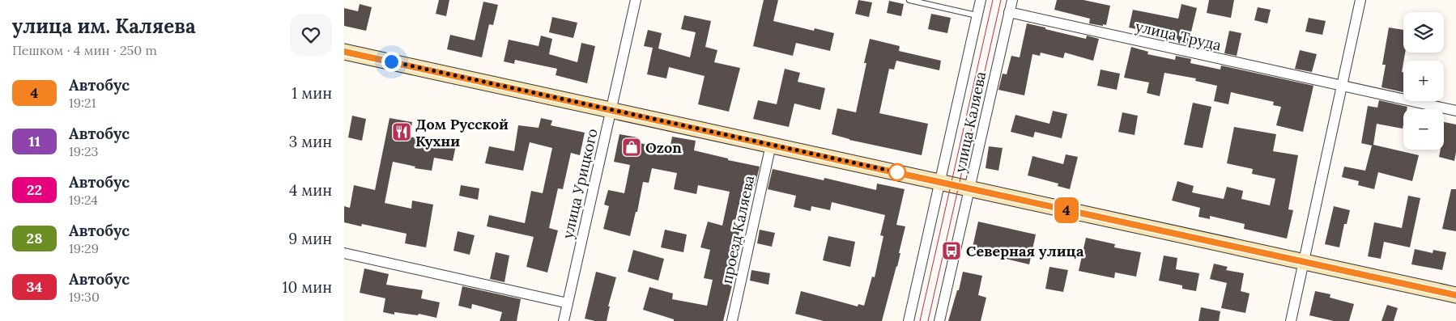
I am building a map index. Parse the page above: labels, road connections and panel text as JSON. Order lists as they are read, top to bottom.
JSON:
{
  "streets": {
    "street": [
      "улица Труда",
      "улица Каляева",
      "улица Урицкого",
      "проезд Каляева"
    ]
  },
  "crossings": [
    ["улица Труда", "улица Каляева"]
  ],
  "places": {
    "restaurant": ["Дом Русской Кухни"],
    "shop": ["Ozon"],
    "bus stop": ["Северная улица"]
  },
  "lines": ["bus line 4"],
  "page": {
    "heading": ["улица им. Каляева", "Пешком · 4 мин · 250 m"],
    "on_map": "4",
    "map_buttons": ["+", "−"],
    "list": [
      {
        "mark": "4",
        "name": "Автобус",
        "note": "19:21",
        "value": "1 мин"
      },
      {
        "mark": "11",
        "name": "Автобус",
        "note": "19:23",
        "value": "3 мин"
      },
      {
        "mark": "22",
        "name": "Автобус",
        "note": "19:24",
        "value": "4 мин"
      },
      {
        "mark": "28",
        "name": "Автобус",
        "note": "19:29",
        "value": "9 мин"
      },
      {
        "mark": "34",
        "name": "Автобус",
        "note": "19:30",
        "value": "10 мин"
      }
    ]
  }
}
